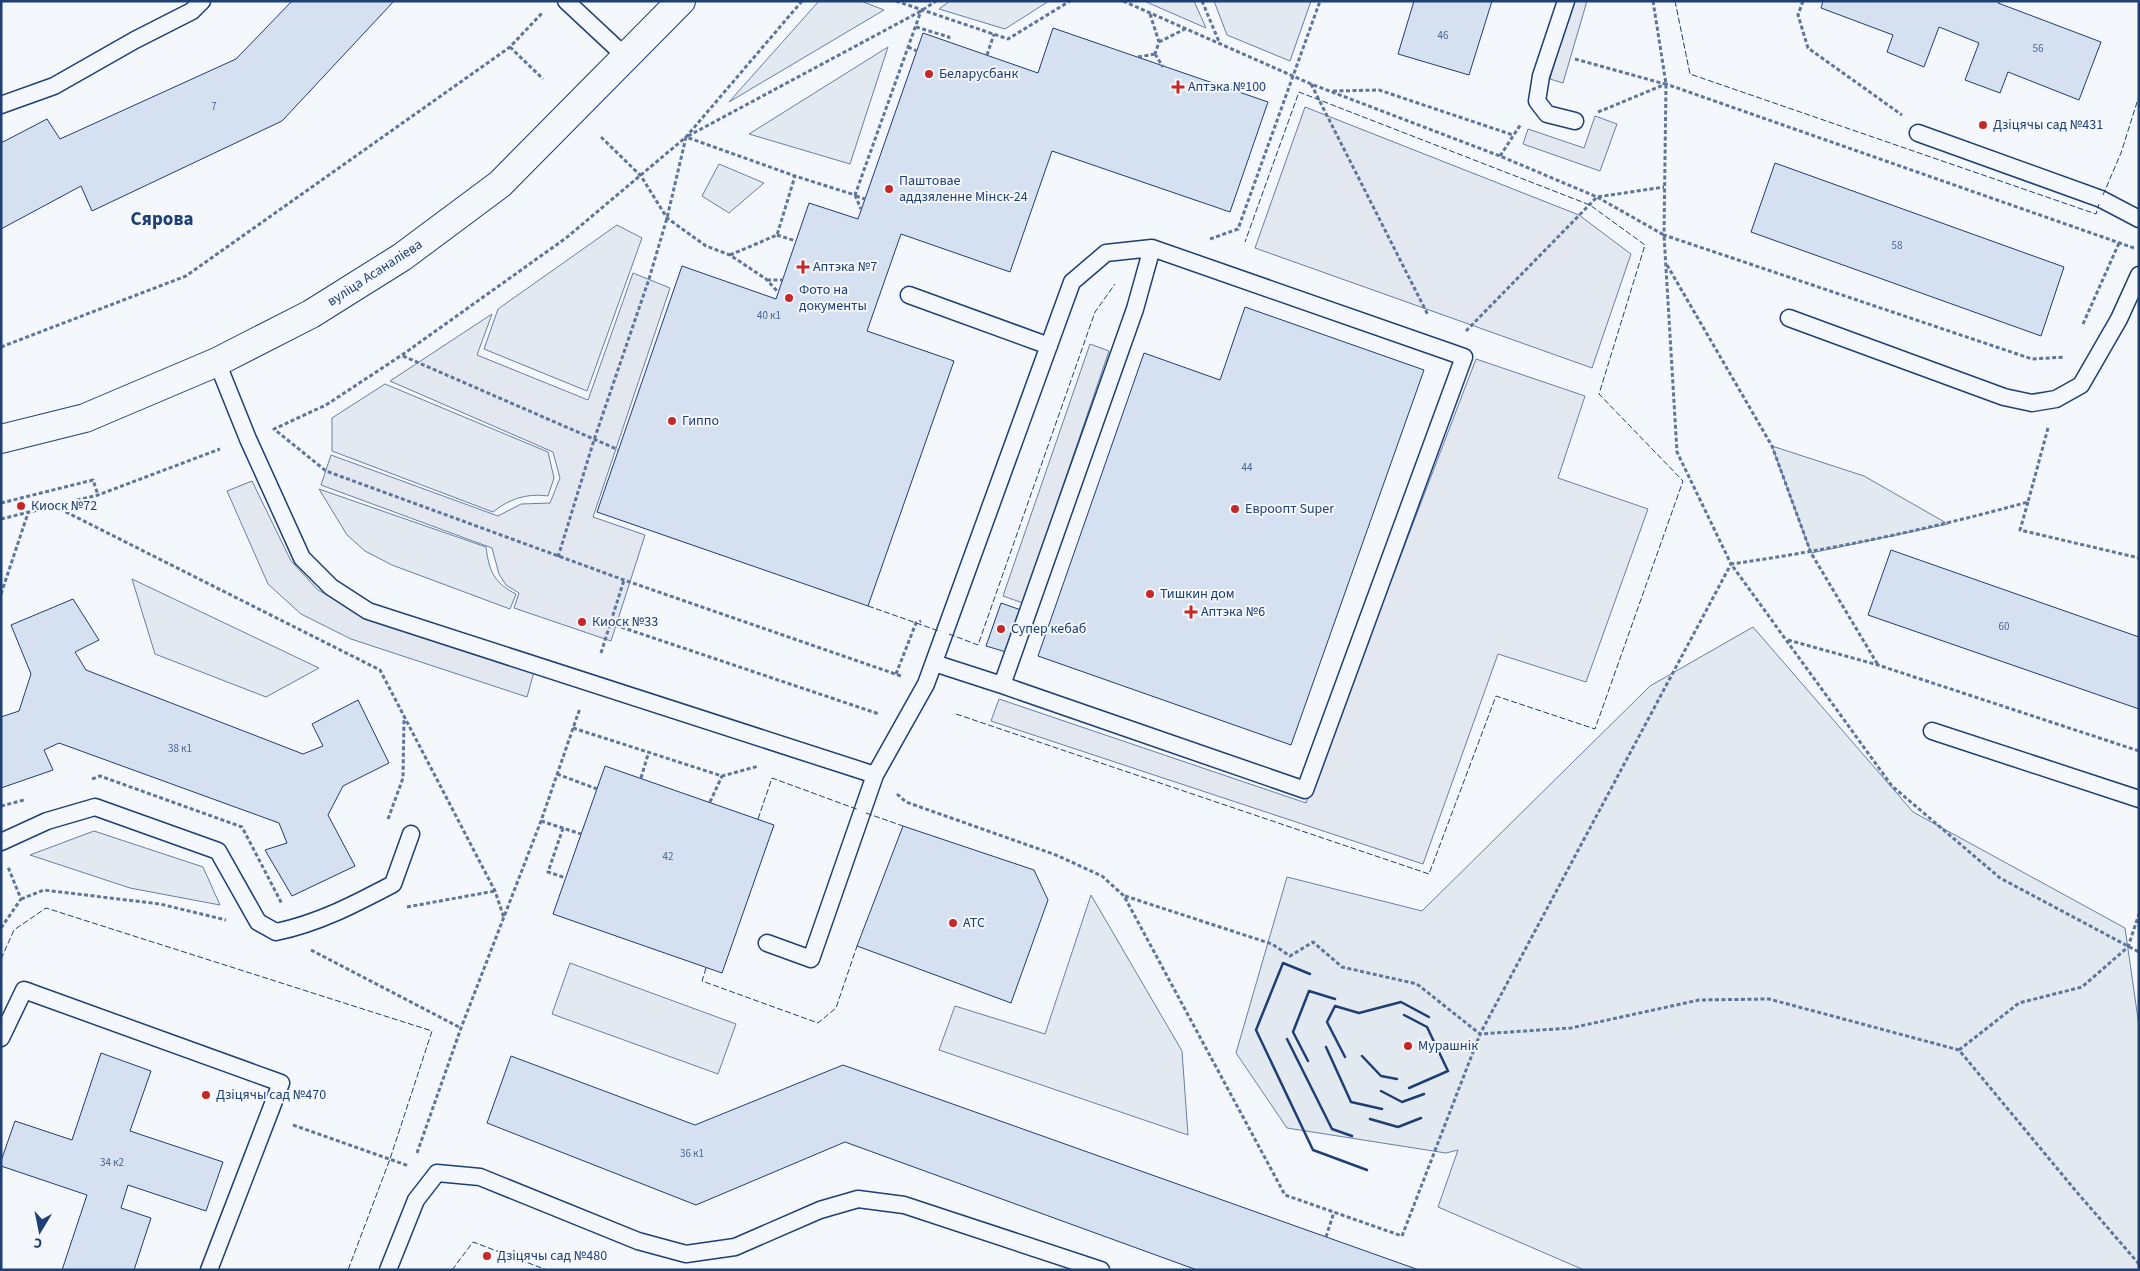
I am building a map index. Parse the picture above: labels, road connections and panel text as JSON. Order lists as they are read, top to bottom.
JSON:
{
  "streets": {
    "main road": ["вуліца Асаналіева"]
  },
  "districts": ["Сярова"],
  "places": {
    "other": [
      "Беларусбанк",
      "Дзіцячы сад №431",
      "Паштовае аддзяленне Мінск-24",
      "Фото на документы",
      "Гиппо",
      "Киоск №72",
      "Евроопт Super",
      "Тишкин дом",
      "Киоск №33",
      "Супер кебаб",
      "АТС",
      "Мурашнік",
      "Дзіцячы сад №470",
      "Дзіцячы сад №480"
    ],
    "health": ["Аптэка №100", "Аптэка №7", "Аптэка №6"]
  },
  "house_numbers": [
    "46",
    "56",
    "7",
    "58",
    "40 к1",
    "44",
    "60",
    "38 к1",
    "42",
    "36 к1",
    "34 к2"
  ],
  "north": "bottom"
}
